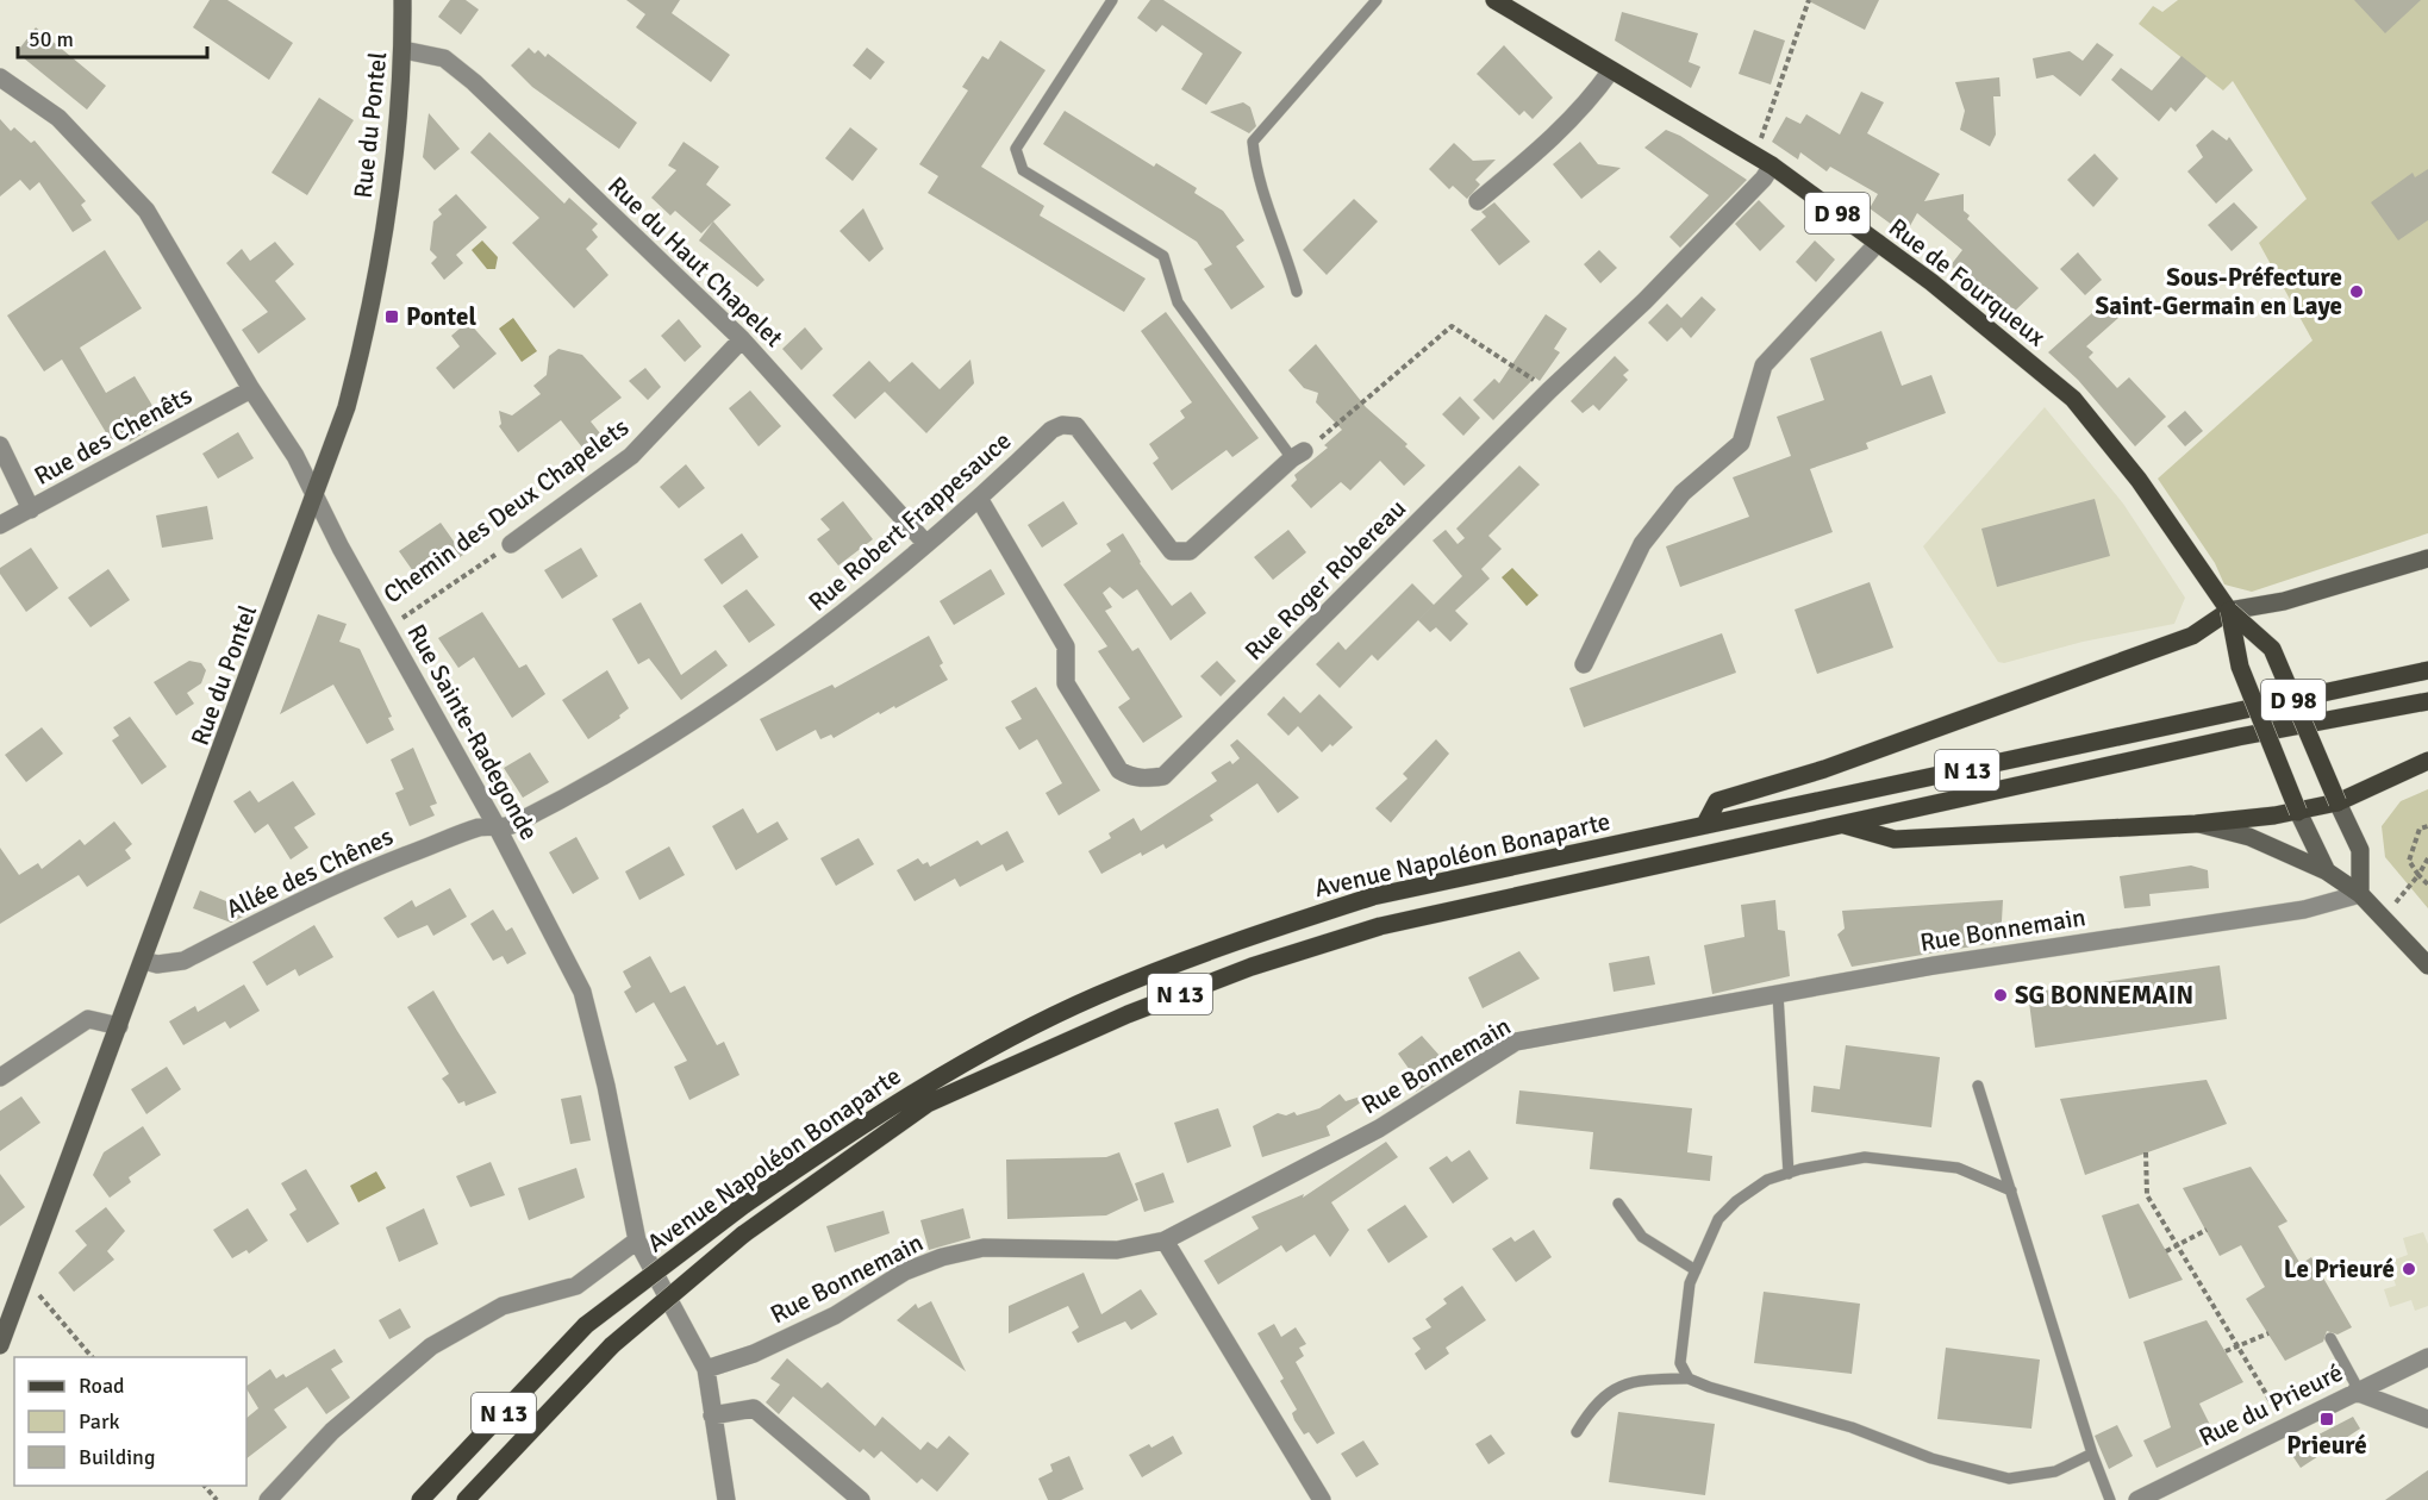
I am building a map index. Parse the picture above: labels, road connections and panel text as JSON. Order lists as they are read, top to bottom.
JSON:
{
  "streets": {
    "main road": [
      "Rue du Pontel",
      "D 98",
      "Rue de Fourqueux",
      "N 13",
      "Avenue Napoléon Bonaparte"
    ],
    "street": [
      "Rue du Haut Chapelet",
      "Rue des Chenêts",
      "Chemin des Deux Chapelets",
      "Rue Robert Frappesauce",
      "Rue Roger Robereau",
      "Rue Sainte-Radegonde",
      "Allée des Chênes",
      "Rue Bonnemain",
      "Rue du Prieuré"
    ]
  },
  "crossings": [
    ["Rue du Pontel", "Rue du Haut Chapelet"],
    ["Rue du Pontel", "Rue Sainte-Radegonde"],
    ["Rue du Pontel", "Allée des Chênes"],
    ["Rue du Haut Chapelet", "Chemin des Deux Chapelets"],
    ["Rue du Haut Chapelet", "Rue Robert Frappesauce"],
    ["Rue de Fourqueux", "Rue Roger Robereau"],
    ["Rue de Fourqueux", "Rue Bonnemain"],
    ["Rue des Chenêts", "Rue Sainte-Radegonde"],
    ["Chemin des Deux Chapelets", "Rue Sainte-Radegonde"],
    ["Rue Robert Frappesauce", "Rue Roger Robereau"],
    ["Rue Robert Frappesauce", "Rue Sainte-Radegonde"],
    ["Rue Robert Frappesauce", "Allée des Chênes"],
    ["Rue Sainte-Radegonde", "Allée des Chênes"],
    ["Rue Sainte-Radegonde", "Rue Bonnemain"]
  ],
  "places": {
    "other": ["Sous-Préfecture Saint-Germain en Laye", "SG BONNEMAIN", "Le Prieuré"],
    "transit": ["Pontel", "Prieuré"]
  },
  "legend": ["Road", "Park", "Building"],
  "scale_bar": "50 m"
}
